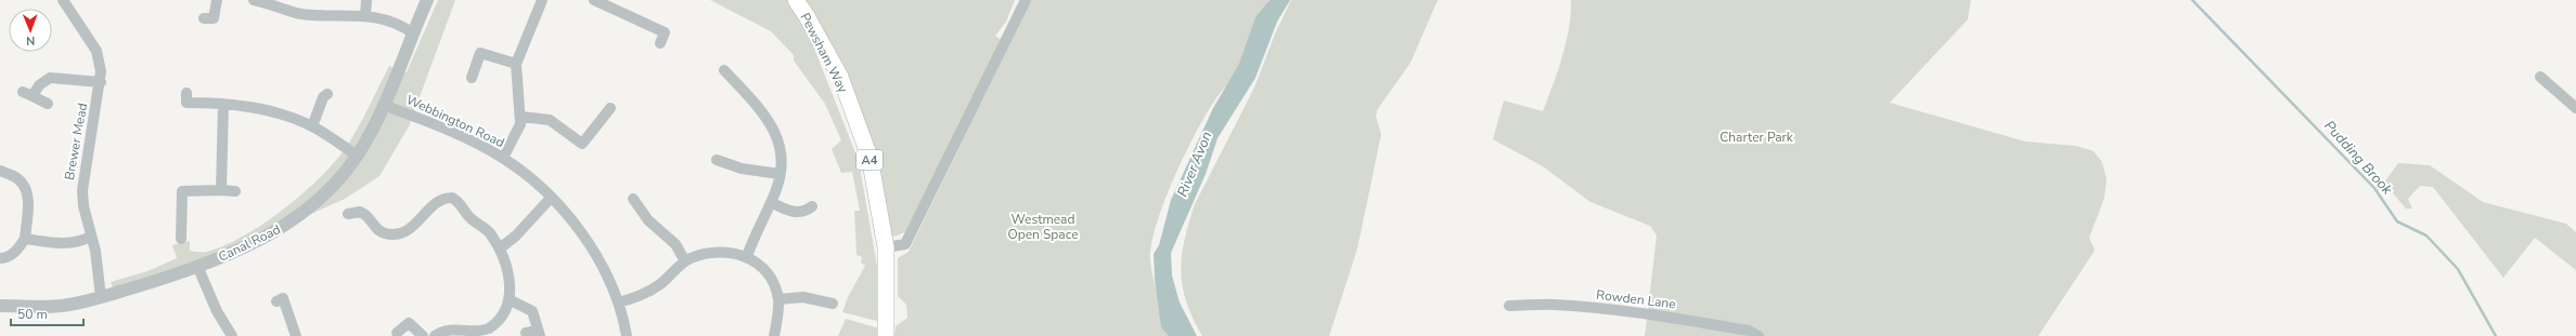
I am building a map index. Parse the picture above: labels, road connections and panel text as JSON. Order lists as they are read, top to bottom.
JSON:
{
  "streets": {
    "main road": ["Pewsham Way", "A4"],
    "street": [
      "Webbington Road",
      "Brewer Mead",
      "Canal Road",
      "Rowden Lane"
    ]
  },
  "crossings": [
    ["Webbington Road", "Canal Road"],
    ["Brewer Mead", "Canal Road"]
  ],
  "water": ["Pudding Brook", "River Avon"],
  "parks": ["Charter Park", "Westmead Open Space"],
  "scale_bar": "50 m",
  "north": "bottom"
}
